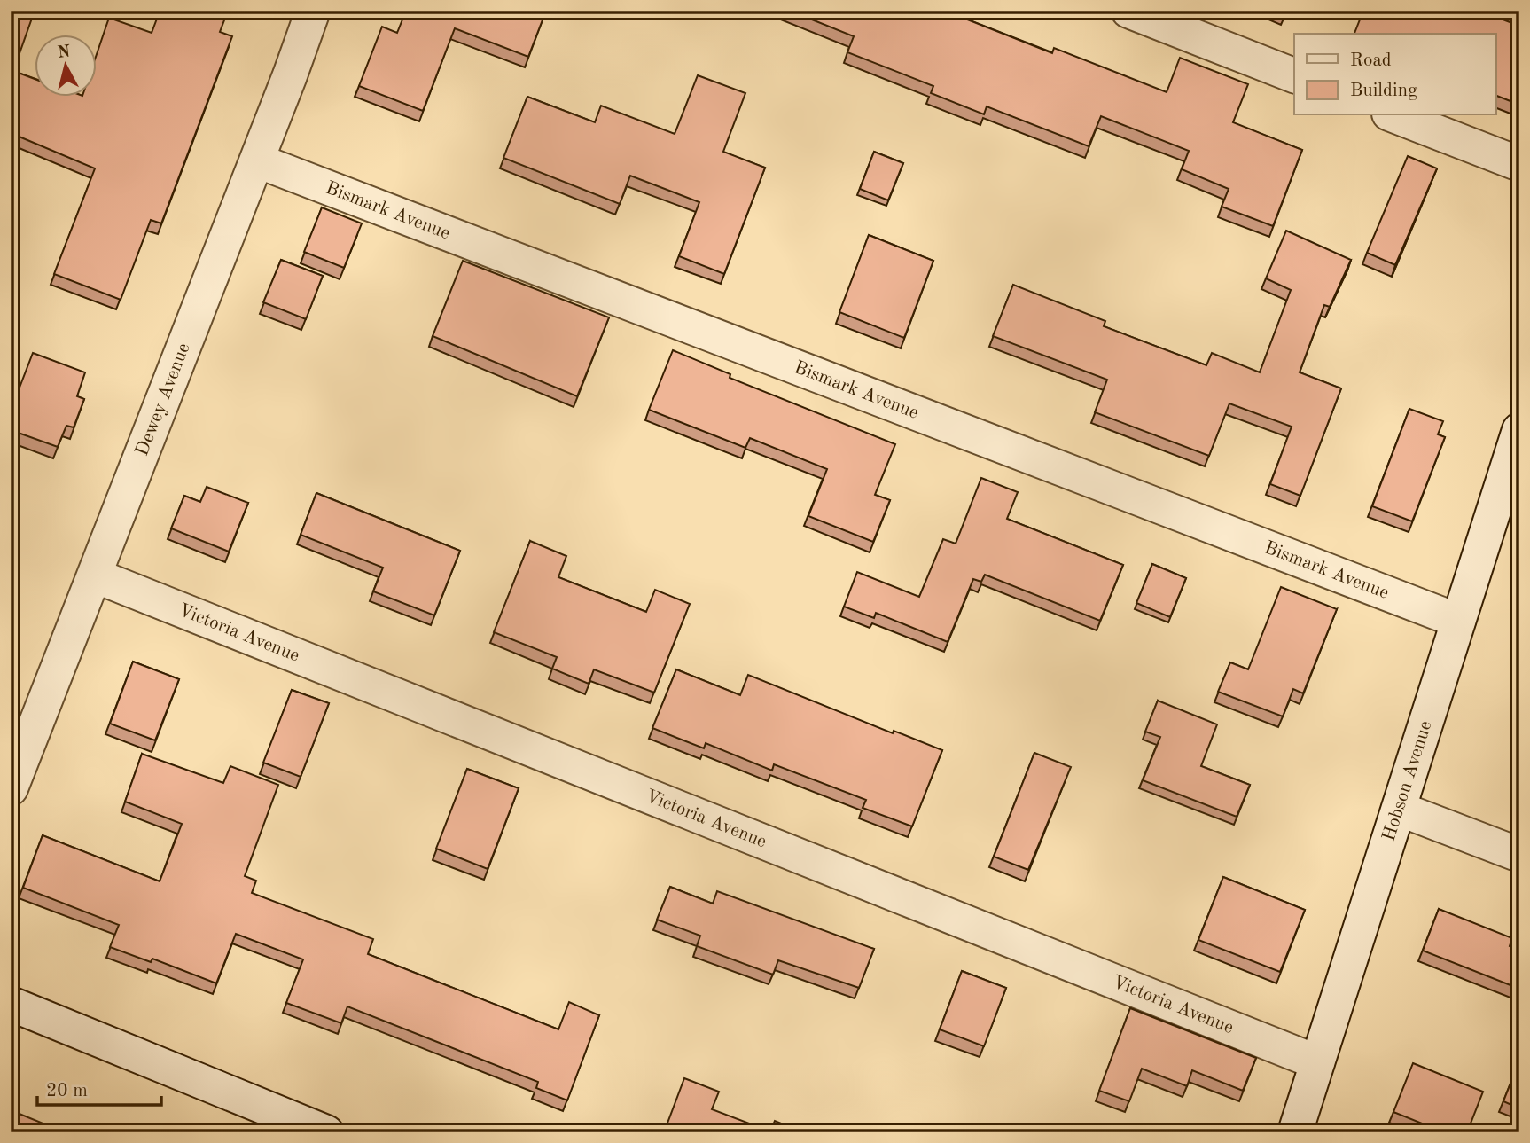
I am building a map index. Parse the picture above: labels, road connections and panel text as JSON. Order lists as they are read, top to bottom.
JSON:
{
  "streets": {
    "street": [
      "Bismark Avenue",
      "Dewey Avenue",
      "Victoria Avenue",
      "Hobson Avenue"
    ]
  },
  "crossings": [
    ["Bismark Avenue", "Dewey Avenue"],
    ["Bismark Avenue", "Hobson Avenue"],
    ["Dewey Avenue", "Victoria Avenue"],
    ["Victoria Avenue", "Hobson Avenue"]
  ],
  "legend": ["Road", "Building"],
  "scale_bar": "20 m",
  "north": "top"
}
